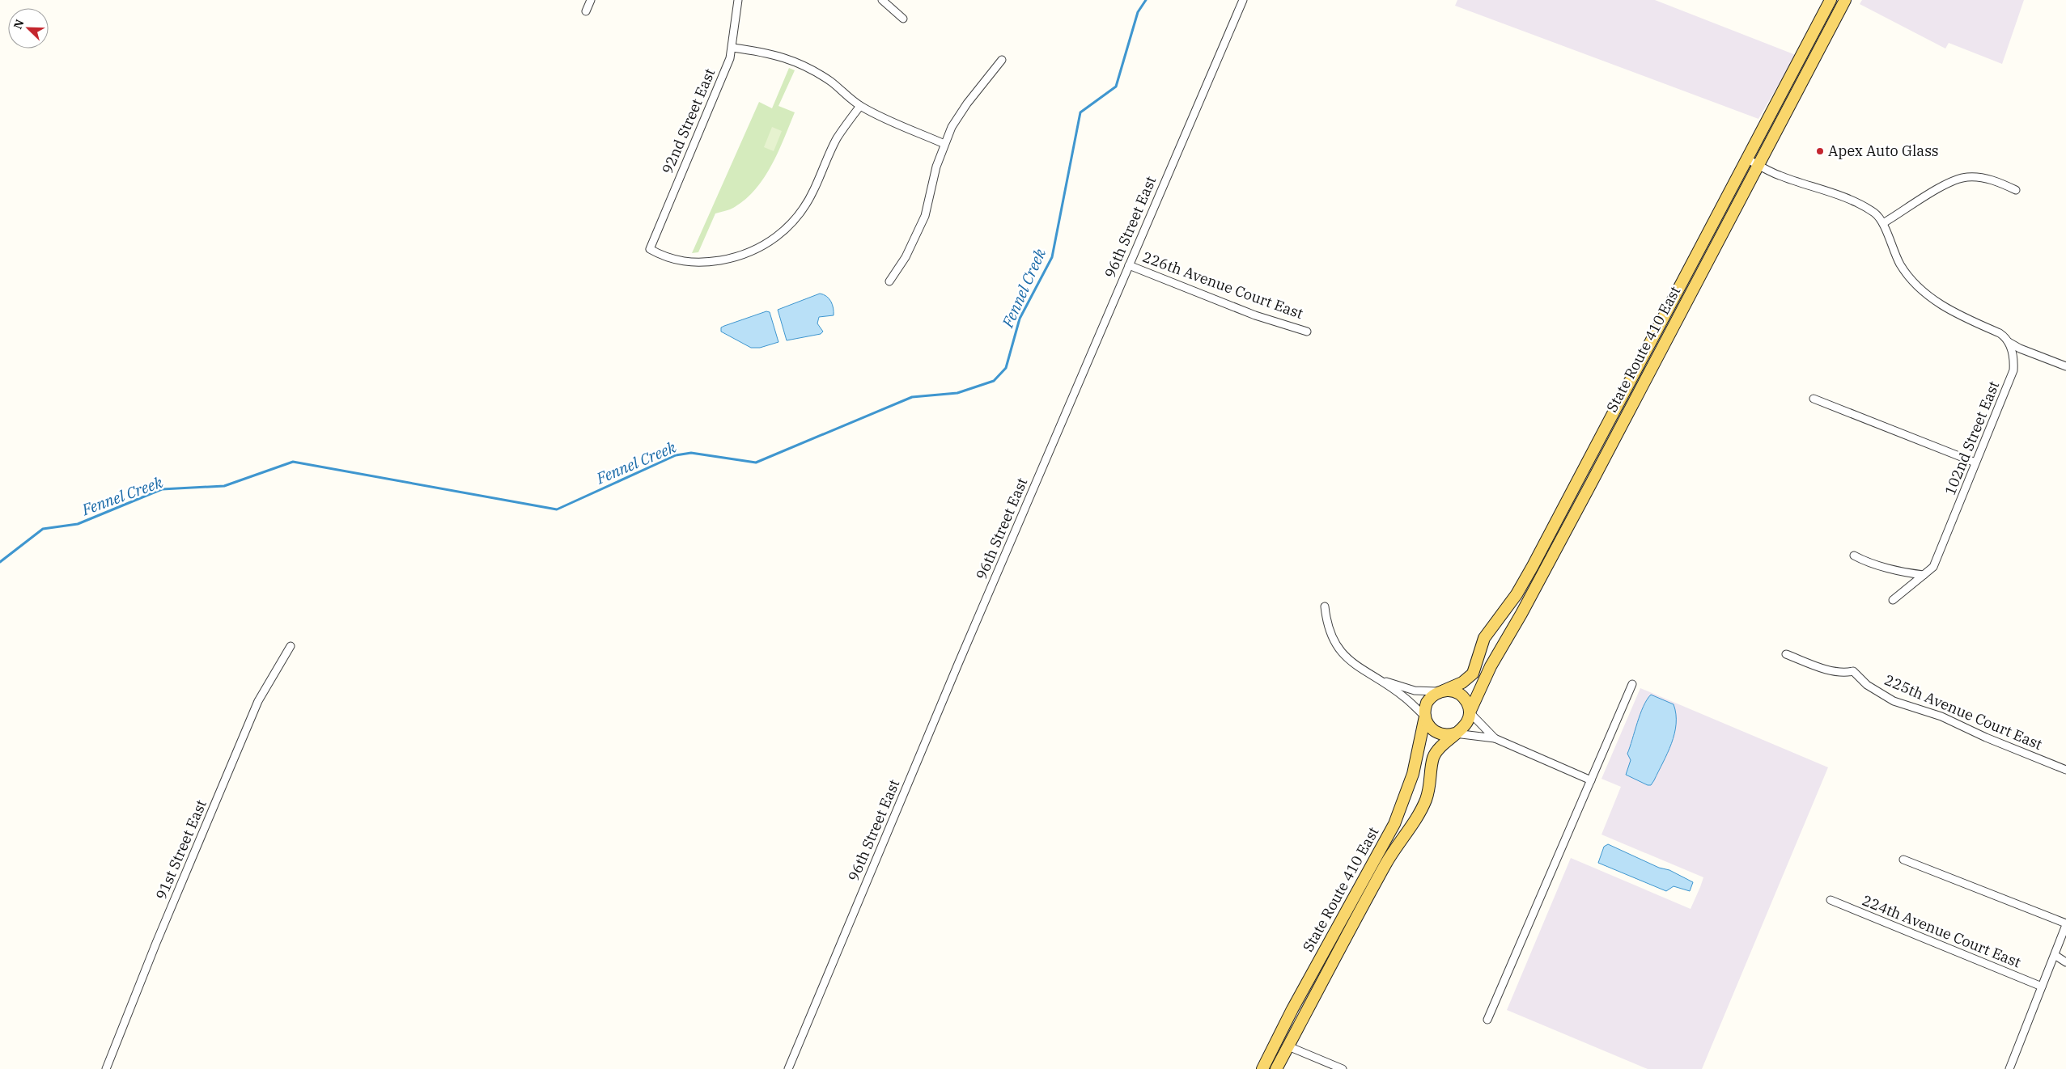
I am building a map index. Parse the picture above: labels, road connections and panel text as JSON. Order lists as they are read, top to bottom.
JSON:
{
  "streets": {
    "main road": ["State Route 410 East"],
    "street": [
      "92nd Street East",
      "96th Street East",
      "226th Avenue Court East",
      "102nd Street East",
      "225th Avenue Court East",
      "91st Street East",
      "224th Avenue Court East"
    ]
  },
  "crossings": [
    ["96th Street East", "226th Avenue Court East"]
  ],
  "water": ["Fennel Creek"],
  "places": ["Apex Auto Glass"],
  "north": "top left"
}
